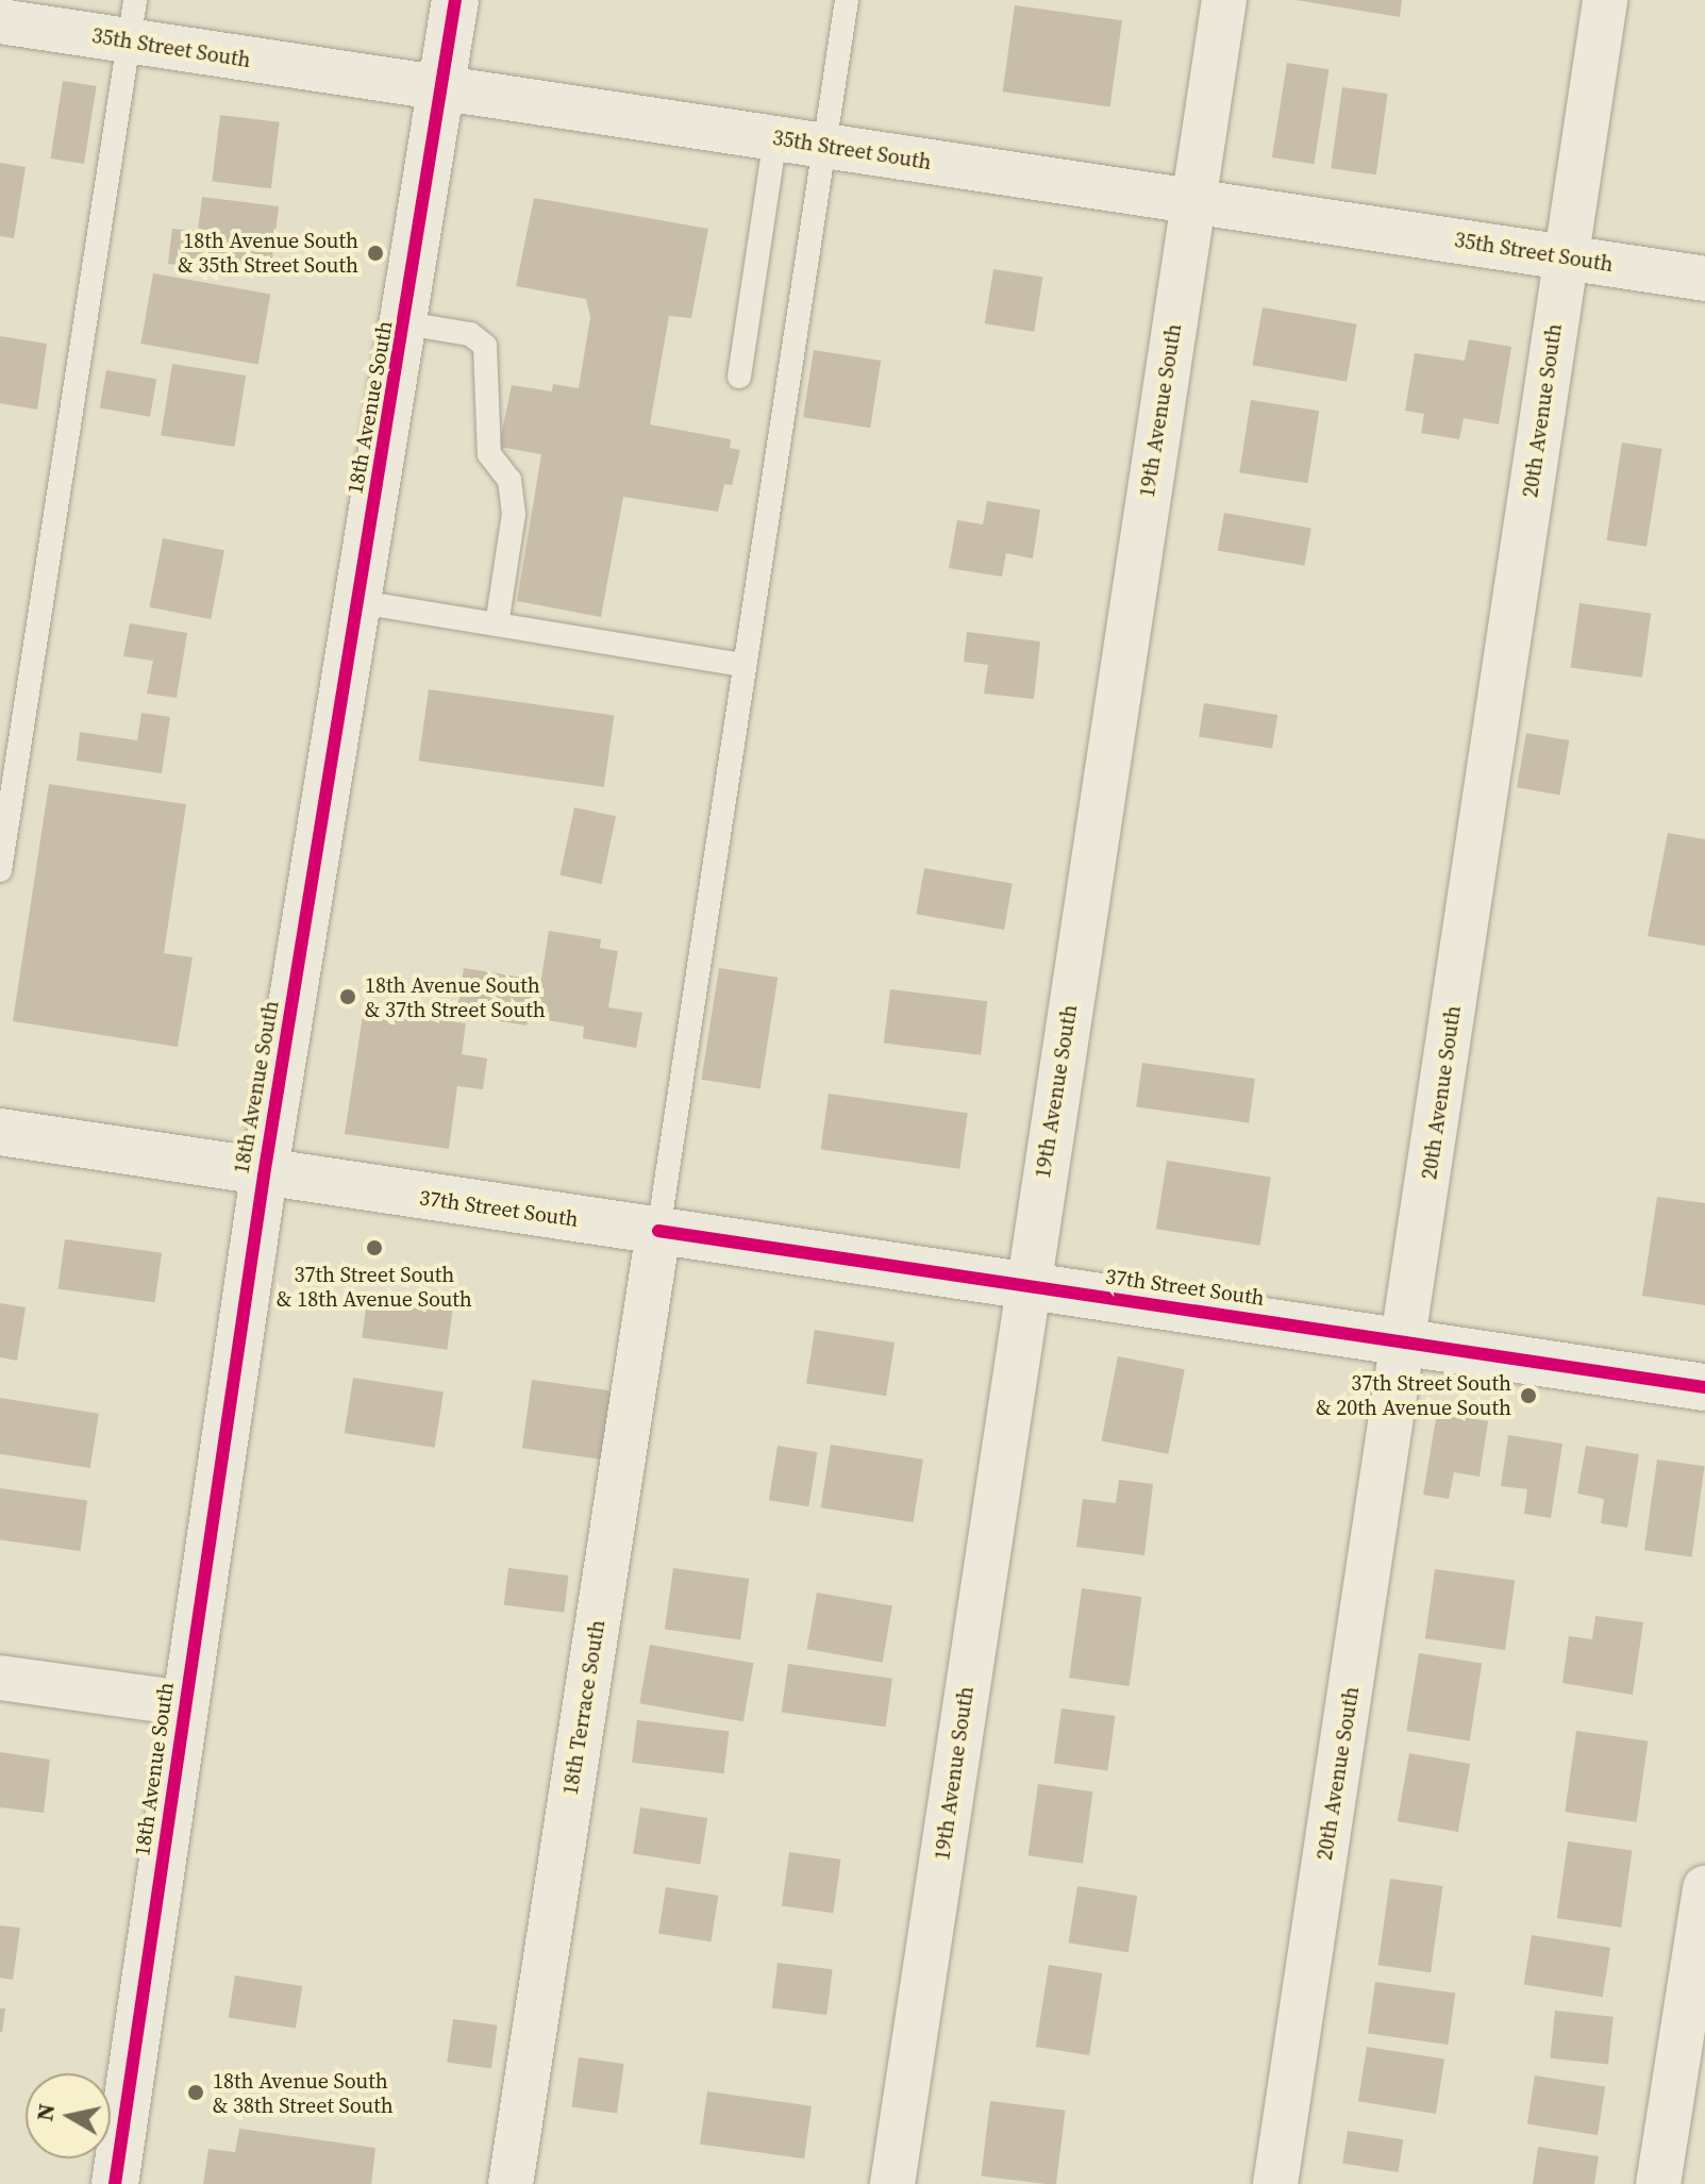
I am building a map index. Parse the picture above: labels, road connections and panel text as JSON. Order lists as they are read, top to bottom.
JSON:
{
  "streets": {
    "street": [
      "35th Street South",
      "18th Avenue South",
      "19th Avenue South",
      "20th Avenue South",
      "37th Street South",
      "18th Terrace South"
    ]
  },
  "crossings": [
    ["35th Street South", "18th Avenue South"],
    ["35th Street South", "19th Avenue South"],
    ["35th Street South", "20th Avenue South"],
    ["18th Avenue South", "37th Street South"],
    ["19th Avenue South", "37th Street South"],
    ["20th Avenue South", "37th Street South"],
    ["37th Street South", "18th Terrace South"]
  ],
  "places": [
    "18th Avenue South & 35th Street South",
    "18th Avenue South & 37th Street South",
    "37th Street South & 18th Avenue South",
    "37th Street South & 20th Avenue South",
    "18th Avenue South & 38th Street South"
  ],
  "north": "left"
}
